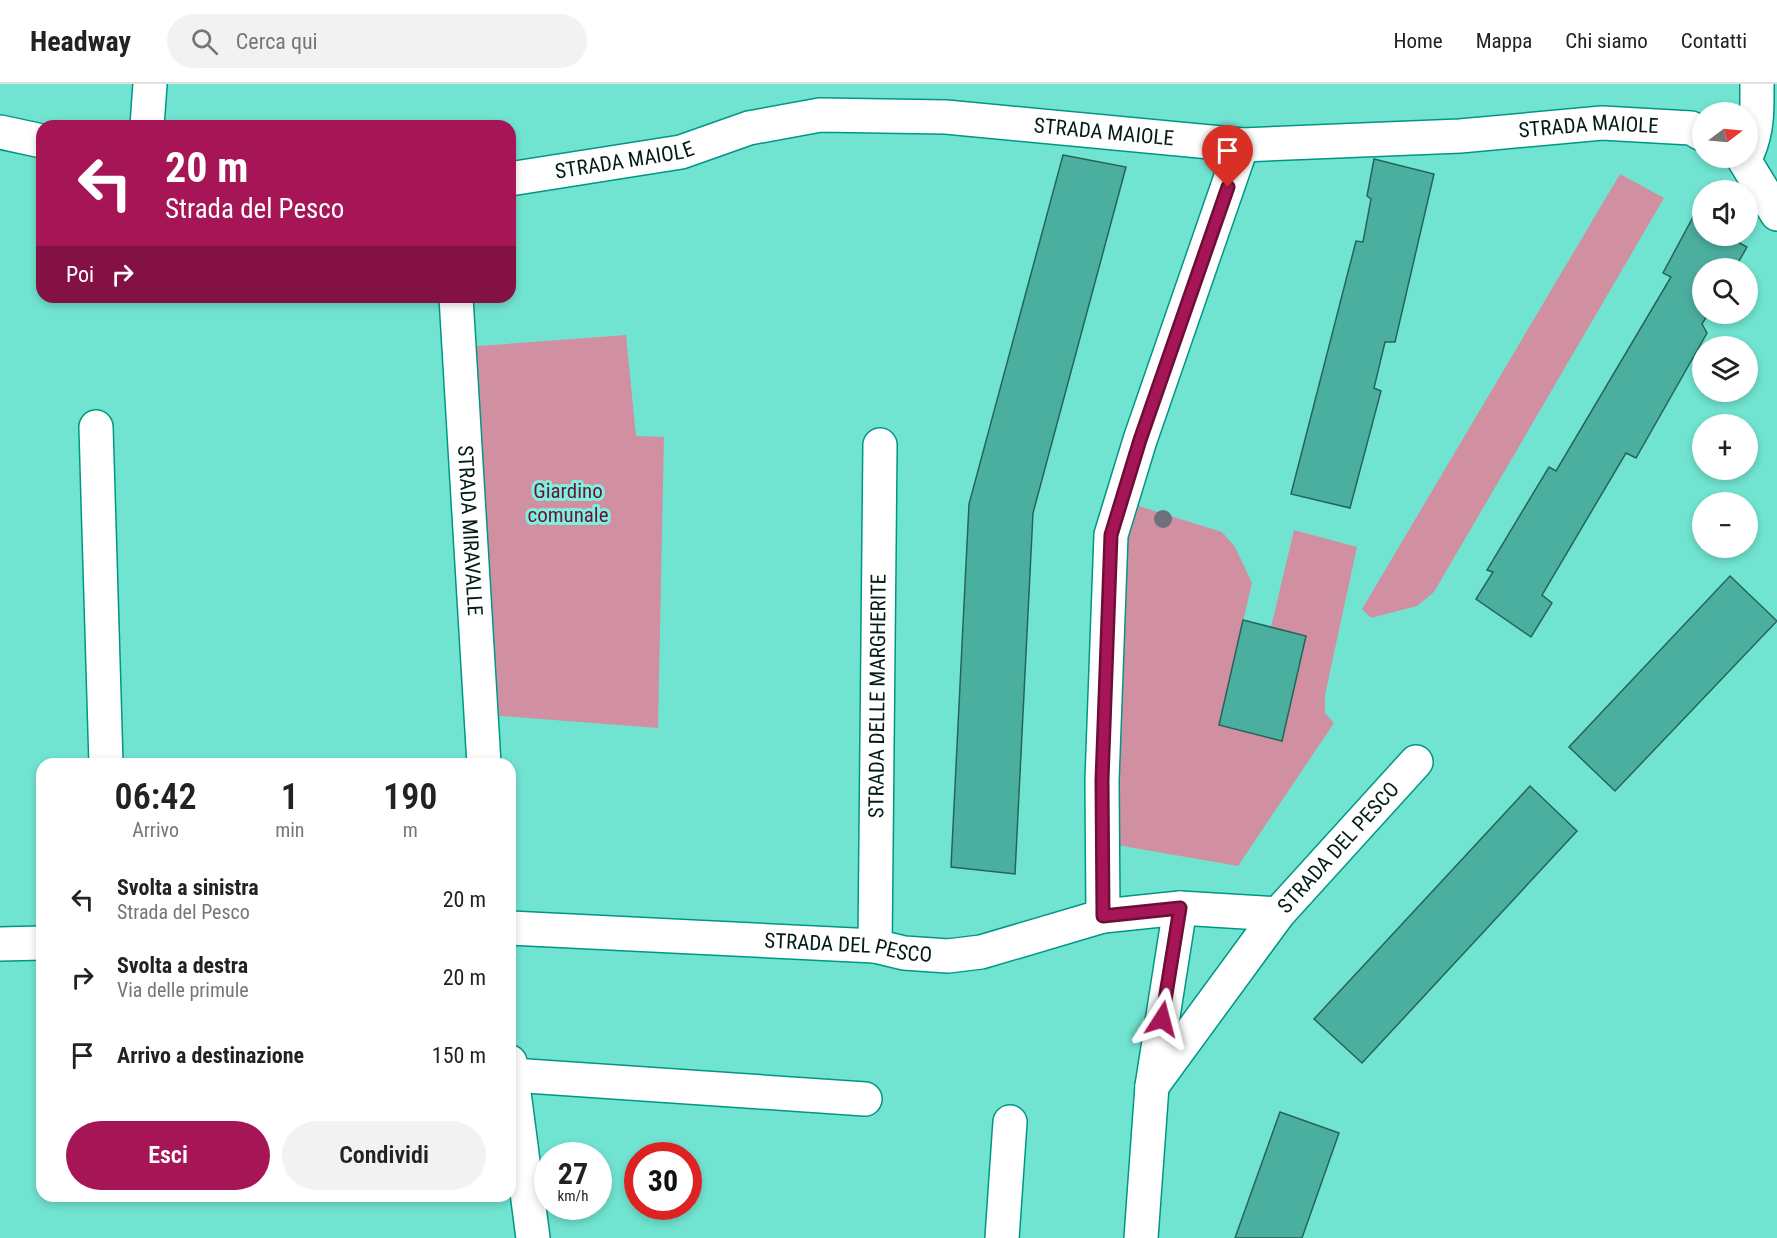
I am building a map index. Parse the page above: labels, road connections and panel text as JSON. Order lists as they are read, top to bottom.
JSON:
{
  "streets": {
    "street": [
      "STRADA MAIOLE",
      "STRADA MIRAVALLE",
      "STRADA DELLE MARGHERITE",
      "STRADA DEL PESCO"
    ]
  },
  "crossings": [
    ["STRADA DELLE MARGHERITE", "STRADA DEL PESCO"]
  ],
  "parks": ["Giardino comunale"],
  "north": "right",
  "page": {
    "header": "Headway",
    "search": "Cerca qui",
    "nav": [
      "Home",
      "Mappa",
      "Chi siamo",
      "Contatti"
    ],
    "map_buttons": ["+", "−"],
    "turn": ["20 m", "Strada del Pesco"],
    "then": "Poi",
    "eta": [
      "06:42",
      "Arrivo",
      "1",
      "min",
      "190",
      "m"
    ],
    "list": [
      {
        "name": "Svolta a sinistra",
        "note": "Strada del Pesco",
        "value": "20 m"
      },
      {
        "name": "Svolta a destra",
        "note": "Via delle primule",
        "value": "20 m"
      },
      {
        "name": "Arrivo a destinazione",
        "value": "150 m"
      }
    ],
    "buttons": ["Esci", "Condividi"],
    "speed": "27 km/h",
    "limit": "30"
  }
}
